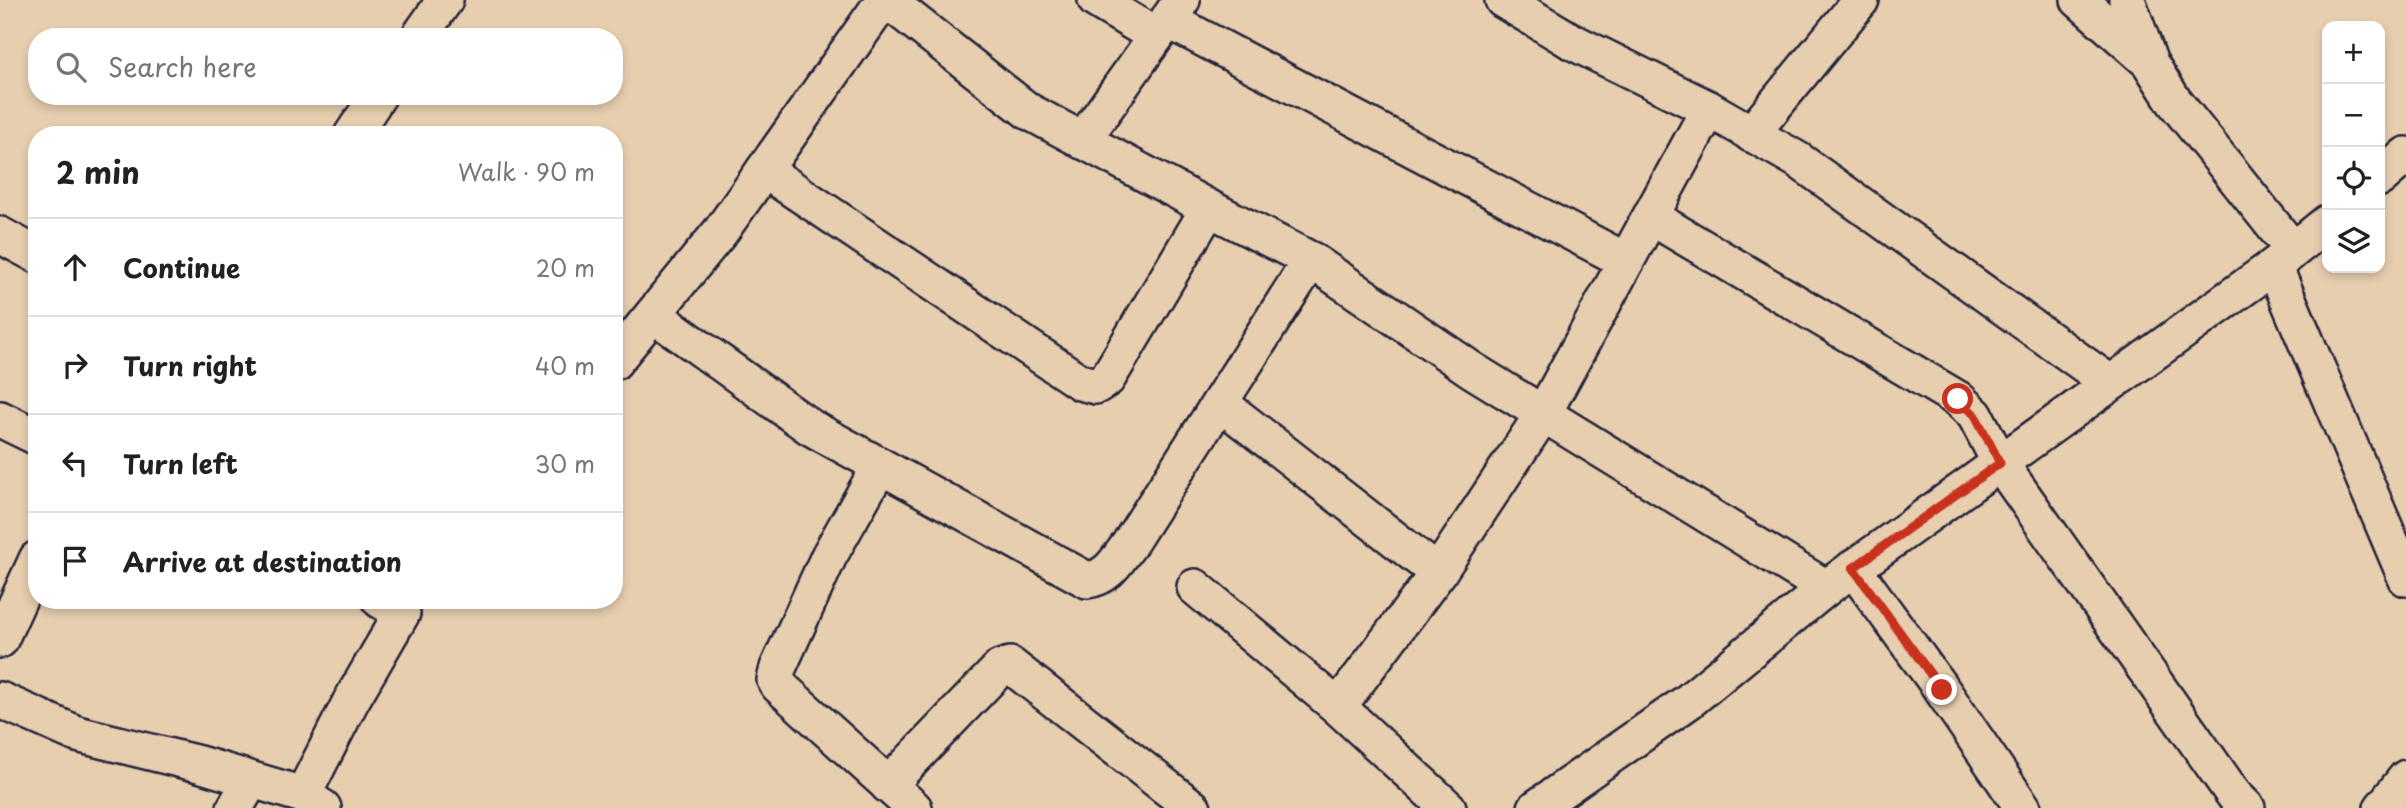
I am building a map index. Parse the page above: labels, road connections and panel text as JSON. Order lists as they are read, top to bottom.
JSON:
{
  "page": {
    "map_buttons": ["+", "−"],
    "search": "Search here",
    "heading": ["2 min", "Walk · 90 m"],
    "list": [
      ["Continue", "20 m"],
      ["Turn right", "40 m"],
      ["Turn left", "30 m"],
      "Arrive at destination"
    ]
  }
}
